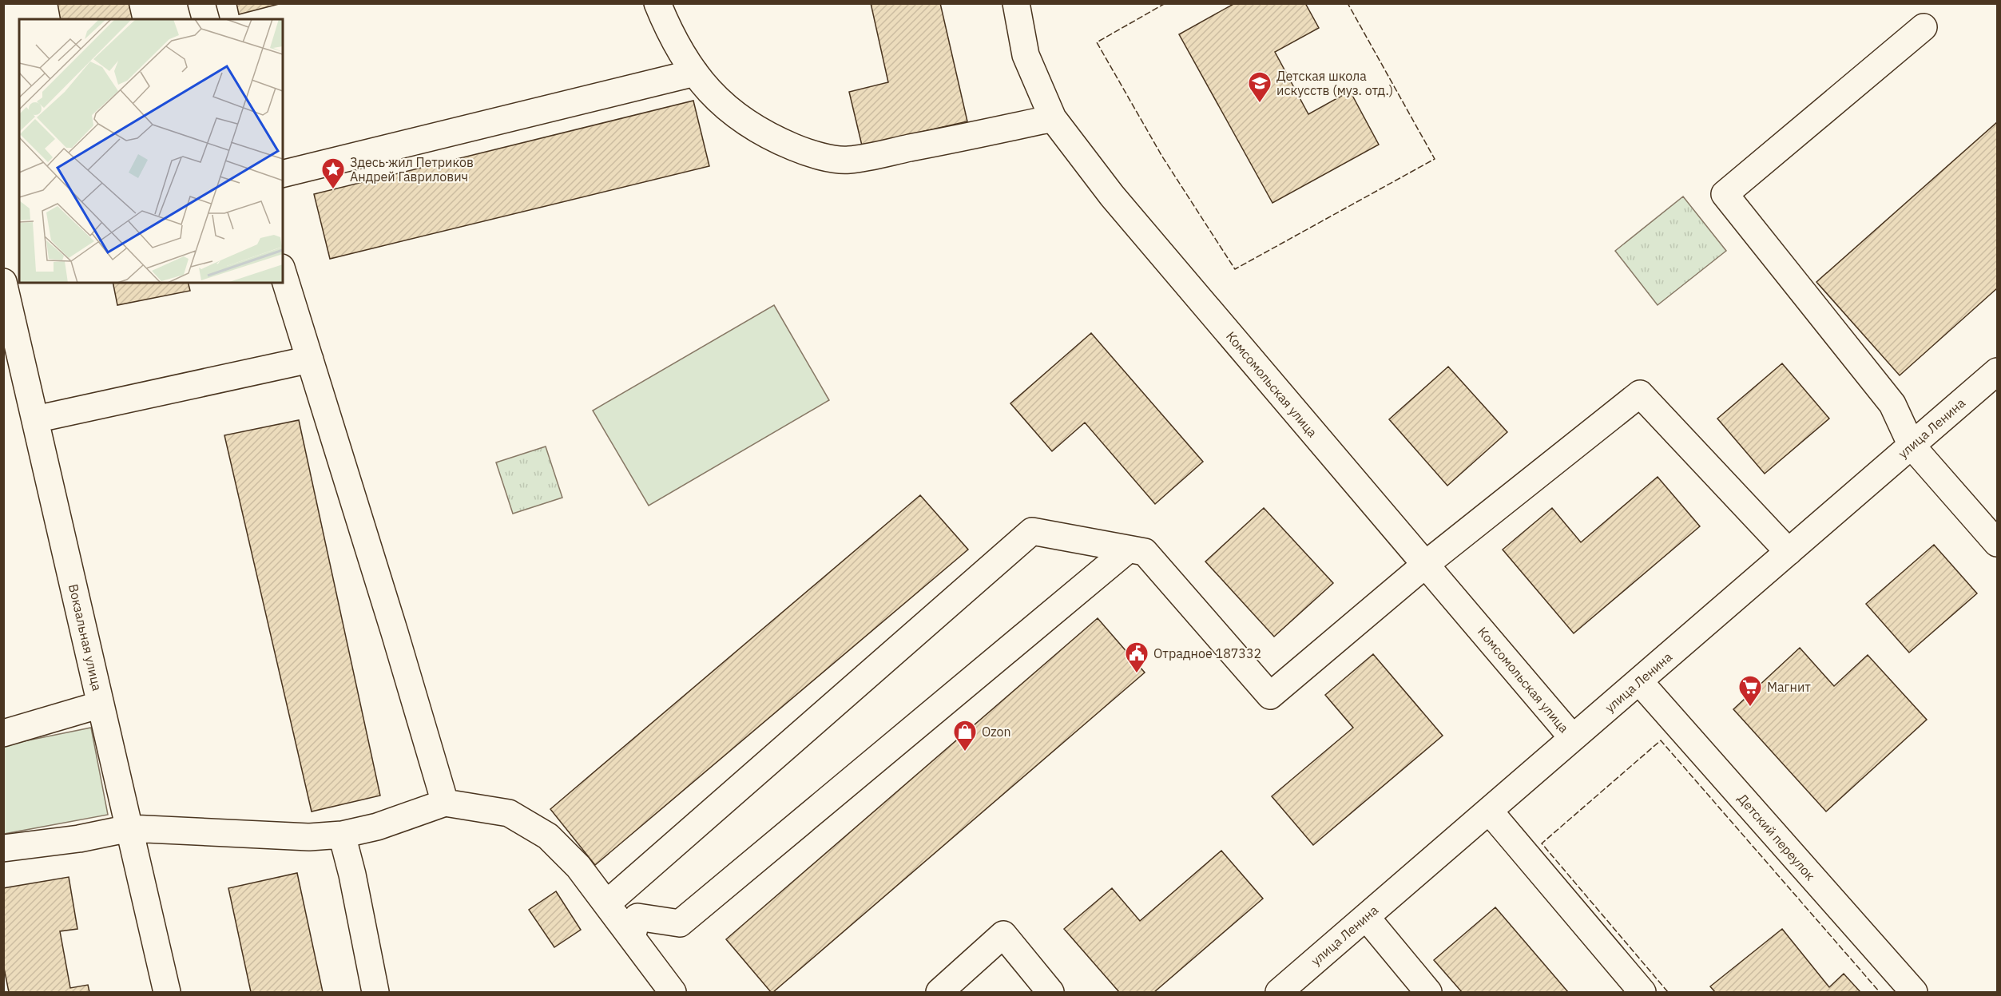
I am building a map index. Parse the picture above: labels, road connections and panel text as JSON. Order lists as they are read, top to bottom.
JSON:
{
  "streets": {
    "street": [
      "Комсомольская улица",
      "улица Ленина",
      "Вокзальная улица",
      "Детский переулок"
    ]
  },
  "crossings": [
    ["Комсомольская улица", "улица Ленина"],
    ["улица Ленина", "Детский переулок"]
  ],
  "places": {
    "school or university": ["Детская школа искусств (муз. отд.)"],
    "place": ["Здесь жил Петриков Андрей Гаврилович"],
    "public building": ["Отрадное 187332"],
    "supermarket": ["Магнит"],
    "shop": ["Ozon"]
  }
}
